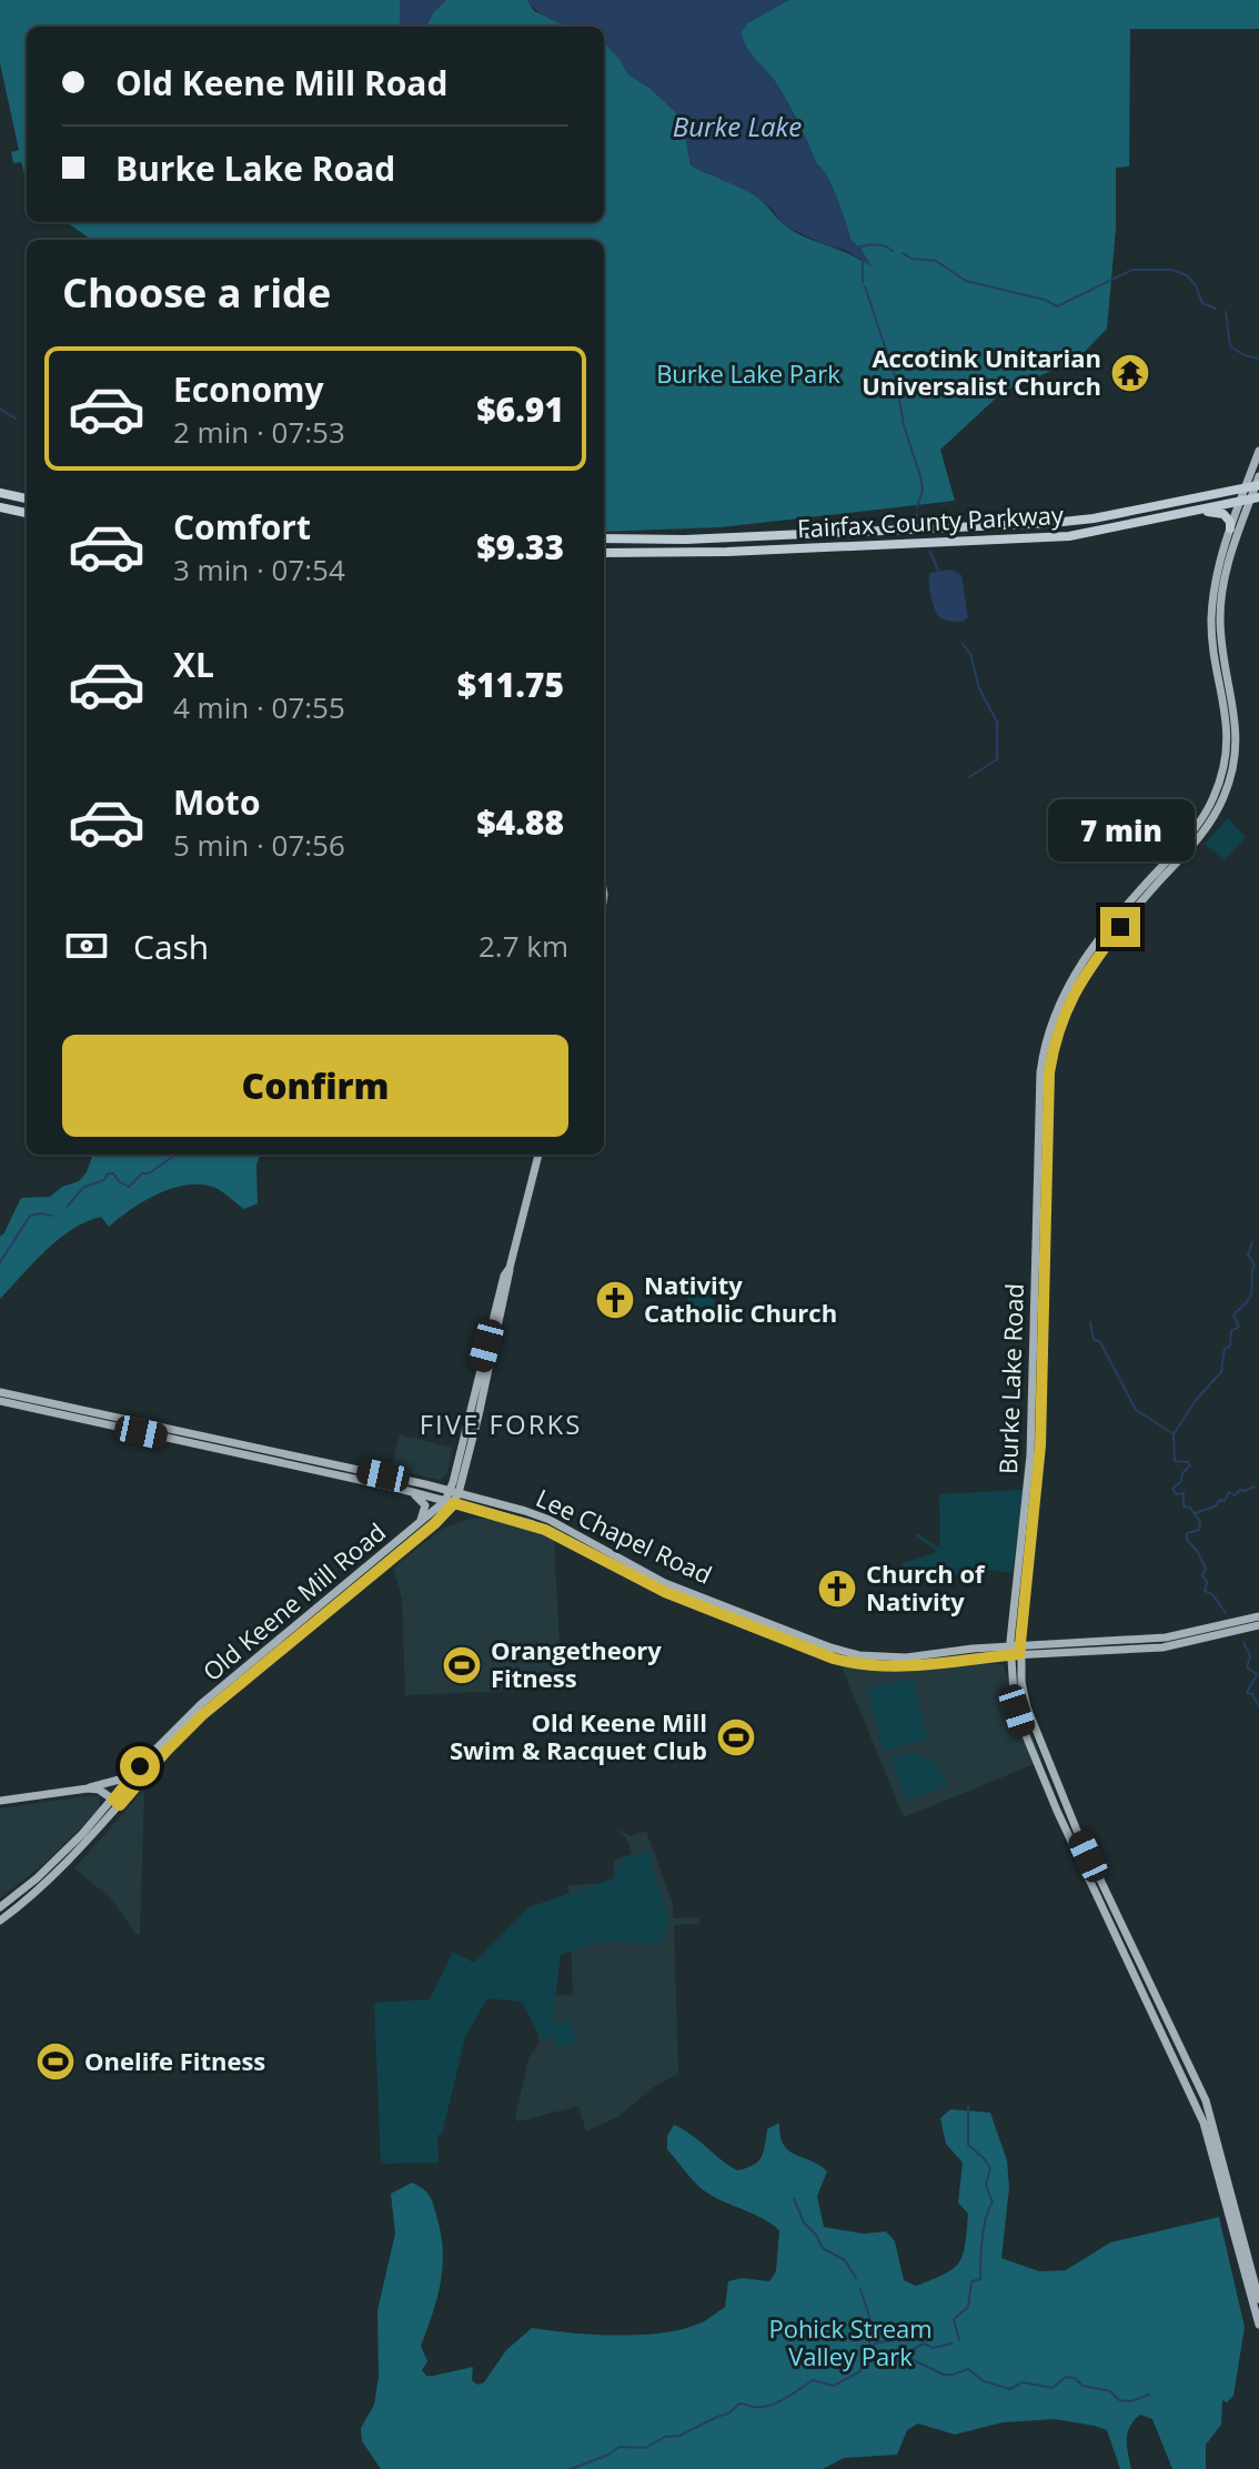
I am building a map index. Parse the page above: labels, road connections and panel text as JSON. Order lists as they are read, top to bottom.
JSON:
{
  "streets": {
    "highway": ["Fairfax County Parkway"],
    "main road": ["Burke Lake Road", "Lee Chapel Road", "Old Keene Mill Road"]
  },
  "crossings": [
    ["Fairfax County Parkway", "Burke Lake Road"],
    ["Burke Lake Road", "Lee Chapel Road"],
    ["Lee Chapel Road", "Old Keene Mill Road"]
  ],
  "districts": ["FIVE FORKS"],
  "water": ["Burke Lake"],
  "parks": ["Burke Lake Park", "Pohick Stream Valley Park"],
  "places": {
    "temple": ["Accotink Unitarian Universalist Church"],
    "church": ["Nativity Catholic Church", "Church of Nativity"],
    "sports": ["Orangetheory Fitness", "Old Keene Mill Swim & Racquet Club", "Onelife Fitness"]
  },
  "page": {
    "banner": ["Old Keene Mill Road", "Burke Lake Road"],
    "heading": "Choose a ride",
    "list": [
      {
        "name": "Economy",
        "note": "2 min · 07:53",
        "value": "$6.91"
      },
      {
        "name": "Comfort",
        "note": "3 min · 07:54",
        "value": "$9.33"
      },
      {
        "name": "XL",
        "note": "4 min · 07:55",
        "value": "$11.75"
      },
      {
        "name": "Moto",
        "note": "5 min · 07:56",
        "value": "$4.88"
      }
    ],
    "bubble": "7 min",
    "pay": ["Cash", "2.7 km"],
    "buttons": "Confirm"
  }
}
